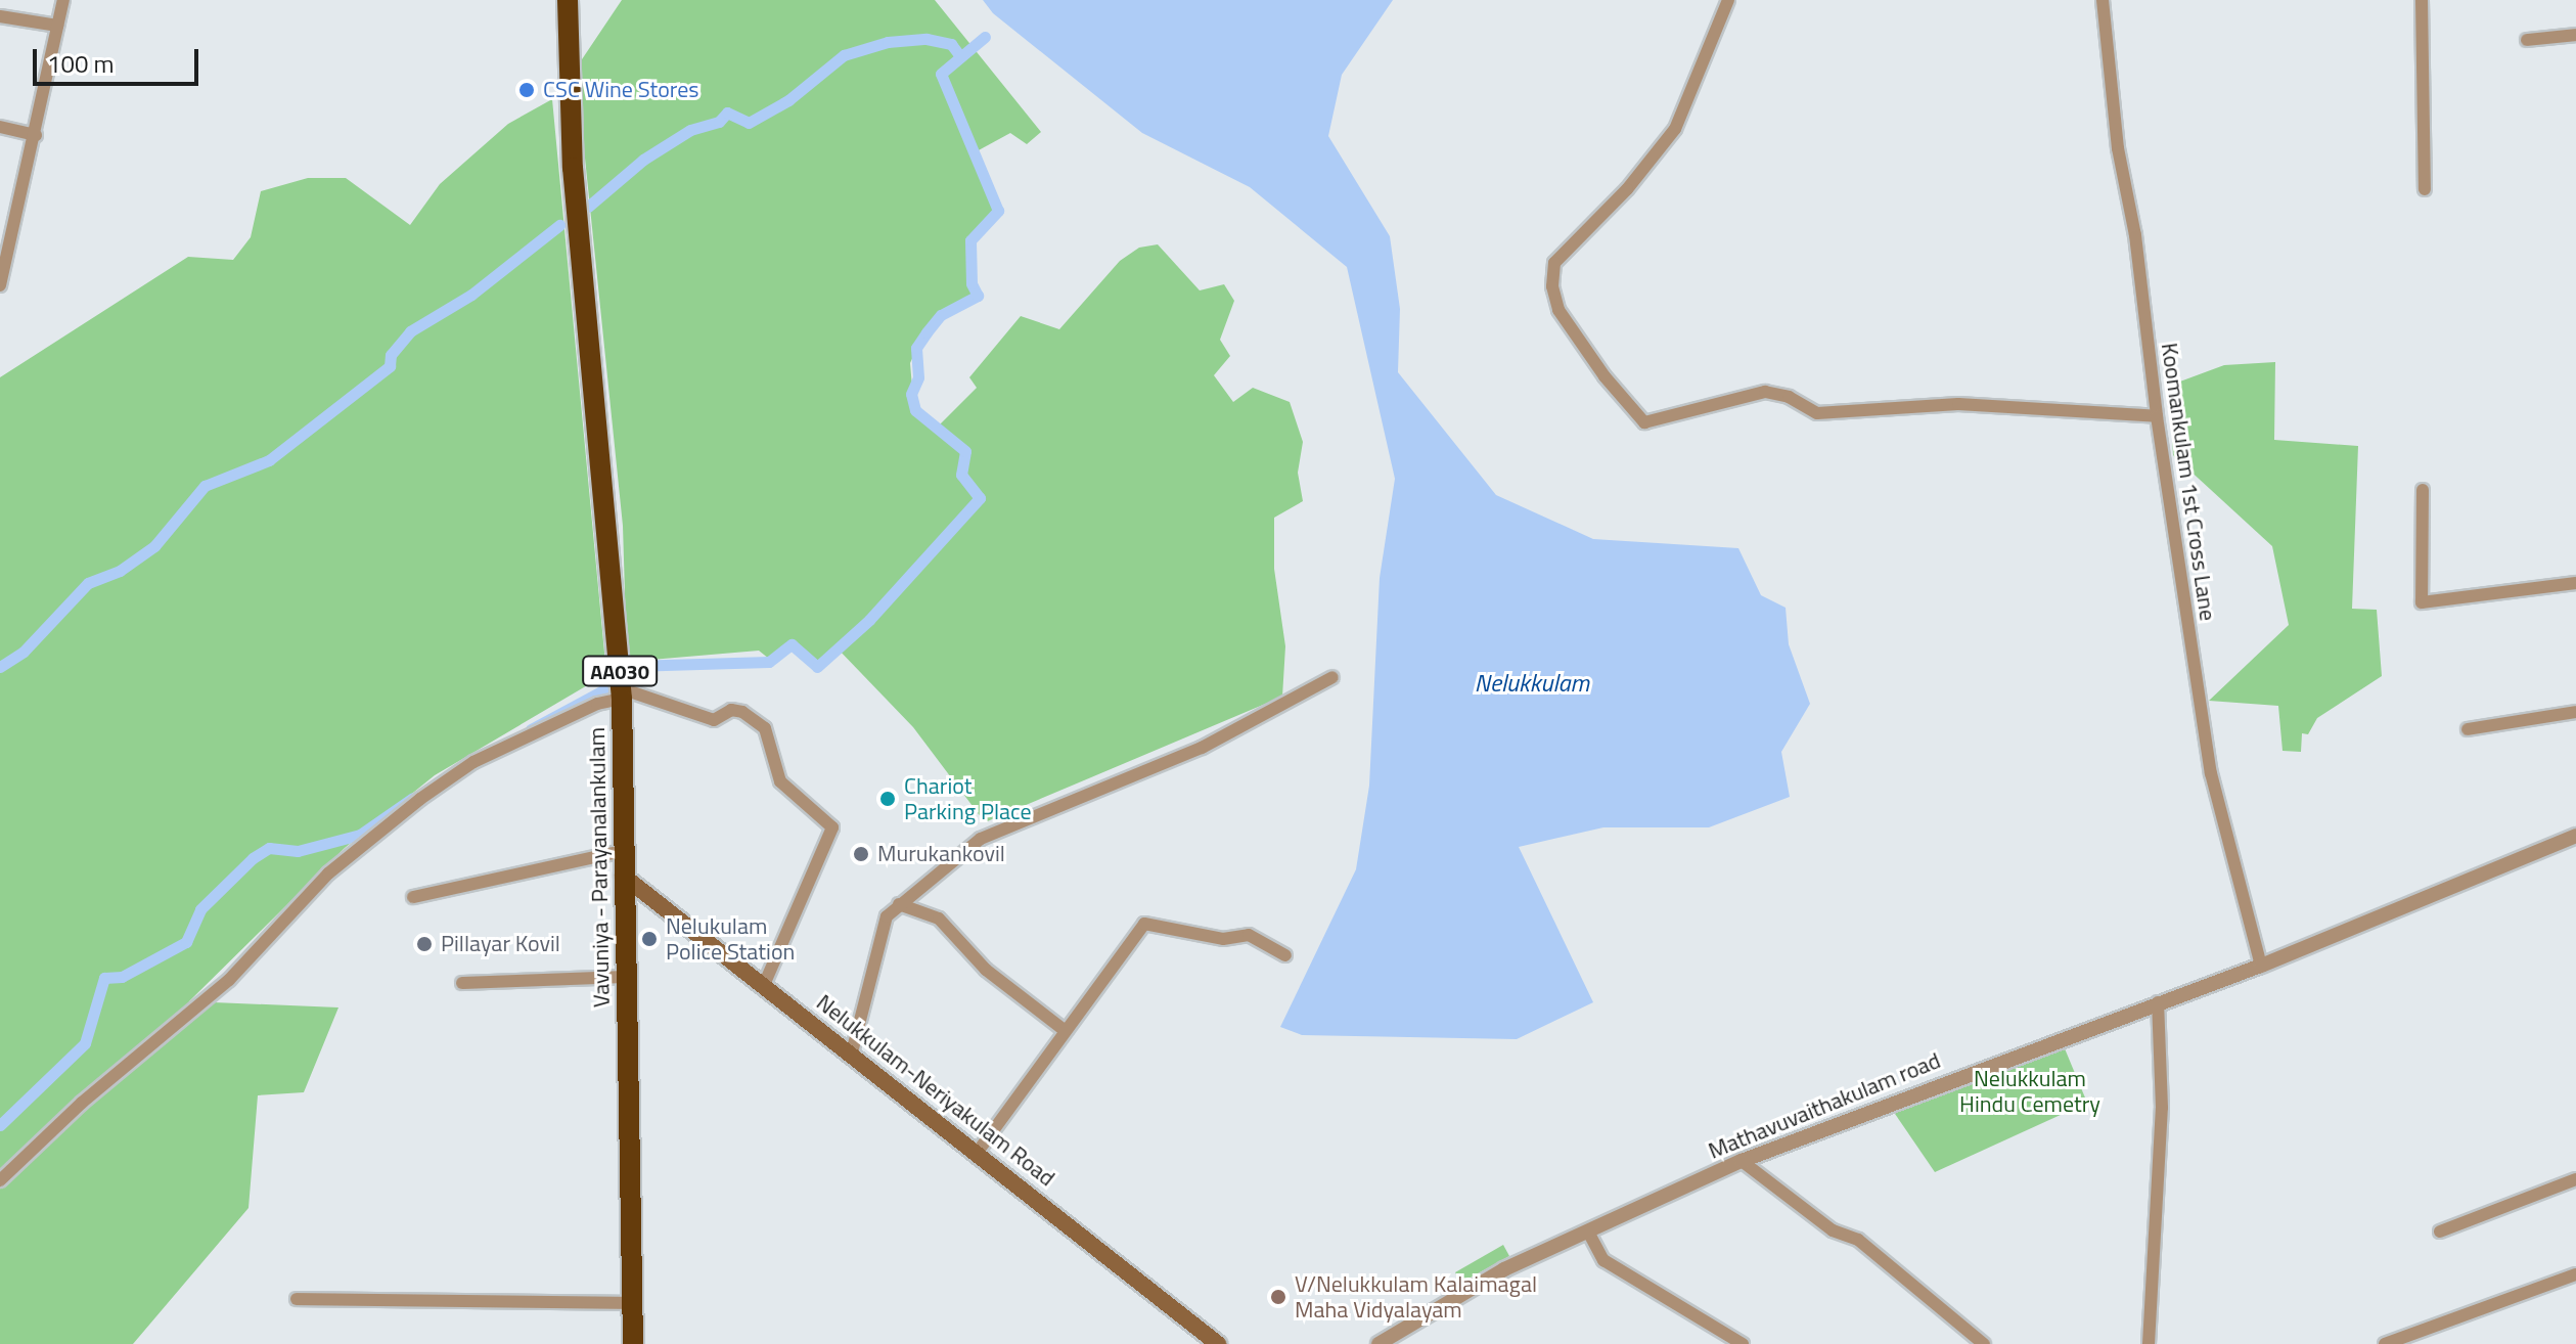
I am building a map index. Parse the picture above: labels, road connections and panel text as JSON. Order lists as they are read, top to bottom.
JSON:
{
  "streets": {
    "highway": ["AA030", "Vavuniya - Parayanalankulam"],
    "main road": ["Nelukkulam-Neriyakulam Road"],
    "street": ["Koomankulam 1st Cross Lane", "Mathavuvaithakulam road"]
  },
  "crossings": [
    ["Koomankulam 1st Cross Lane", "Mathavuvaithakulam road"],
    ["Vavuniya - Parayanalankulam", "Nelukkulam-Neriyakulam Road"]
  ],
  "water": ["Nelukkulam"],
  "parks": ["Nelukkulam Hindu Cemetry"],
  "places": [
    "CSC Wine Stores",
    "Chariot Parking Place",
    "Murukankovil",
    "Nelukulam Police Station",
    "Pillayar Kovil",
    "V/Nelukkulam Kalaimagal Maha Vidyalayam"
  ],
  "scale_bar": "100 m"
}
